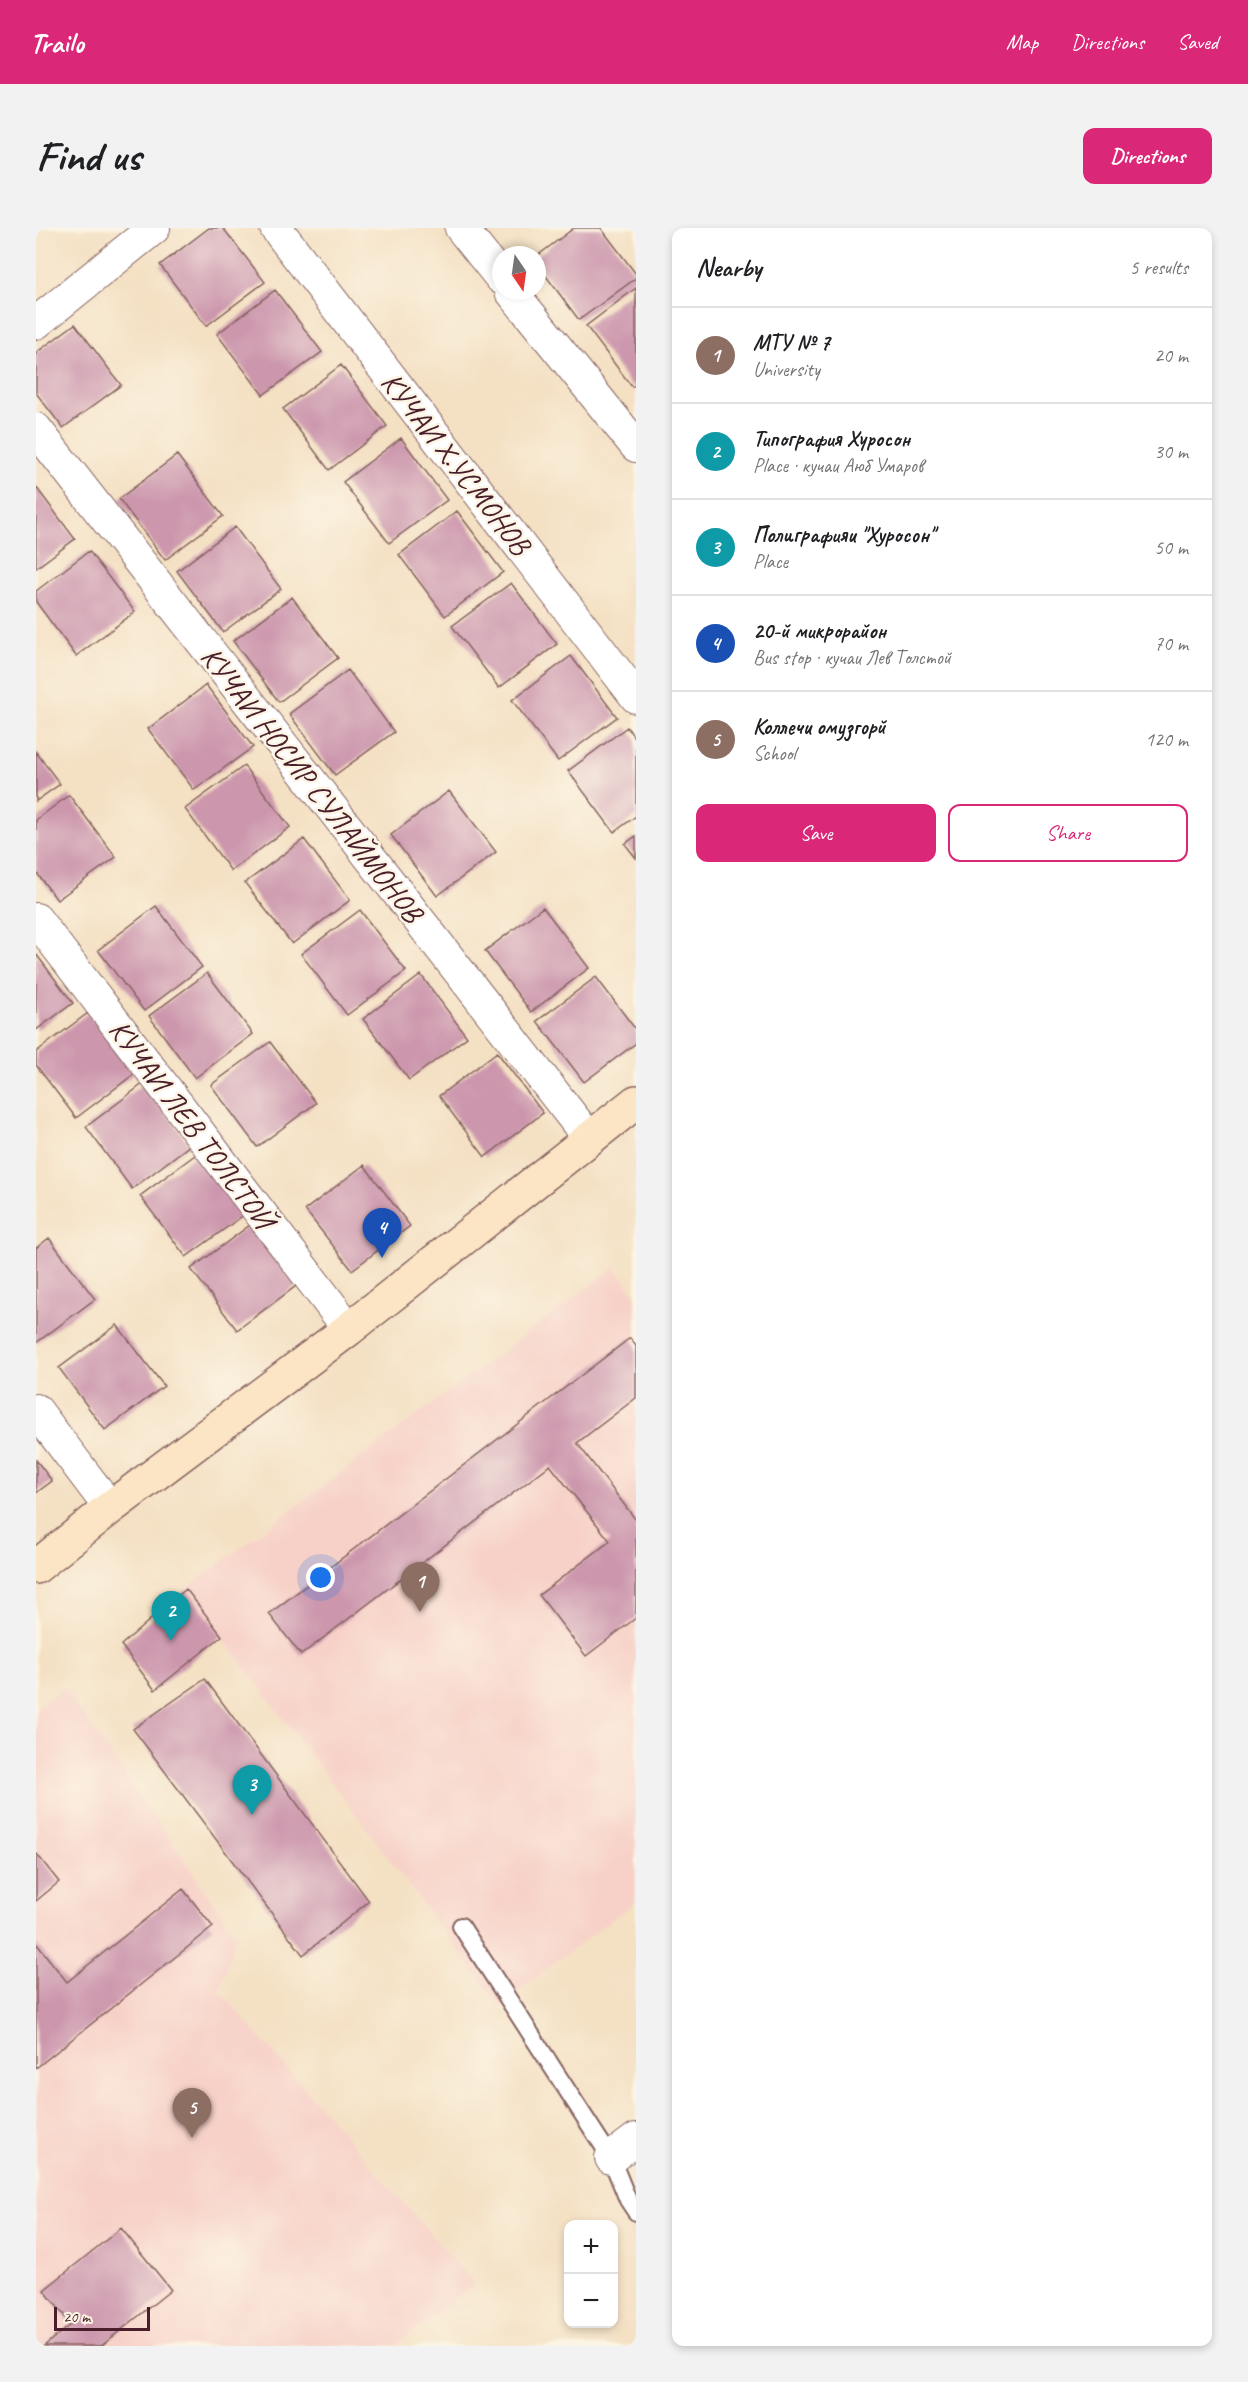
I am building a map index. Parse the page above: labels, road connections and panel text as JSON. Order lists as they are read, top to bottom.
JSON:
{
  "streets": {
    "street": ["КУЧАИ Х.УСМОНОВ", "КУЧАИ НОСИР СУЛАЙМОНОВ", "КУЧАИ ЛЕВ ТОЛСТОЙ"]
  },
  "scale_bar": "20 m",
  "north": "bottom",
  "page": {
    "header": "Trailo",
    "nav": ["Map", "Directions", "Saved"],
    "buttons": [
      "Directions",
      ["Save", "Share"]
    ],
    "title": "Find us",
    "heading": ["Nearby", "5 results"],
    "list": [
      {
        "mark": "1",
        "name": "МТУ № 7",
        "note": "University",
        "value": "20 m"
      },
      {
        "mark": "2",
        "name": "Типография Хуросон",
        "note": "Place · кучаи Аюб Умаров",
        "value": "30 m"
      },
      {
        "mark": "3",
        "name": "Полиграфияи \"Хуросон\"",
        "note": "Place",
        "value": "50 m"
      },
      {
        "mark": "4",
        "name": "20-й микрорайон",
        "note": "Bus stop · кучаи Лев Толстой",
        "value": "70 m"
      },
      {
        "mark": "5",
        "name": "Коллечи омузгорй",
        "note": "School",
        "value": "120 m"
      }
    ],
    "pins": [
      "4",
      "1",
      "2",
      "3",
      "5"
    ],
    "map_buttons": ["+", "−"],
    "scale": "20 m"
  }
}
